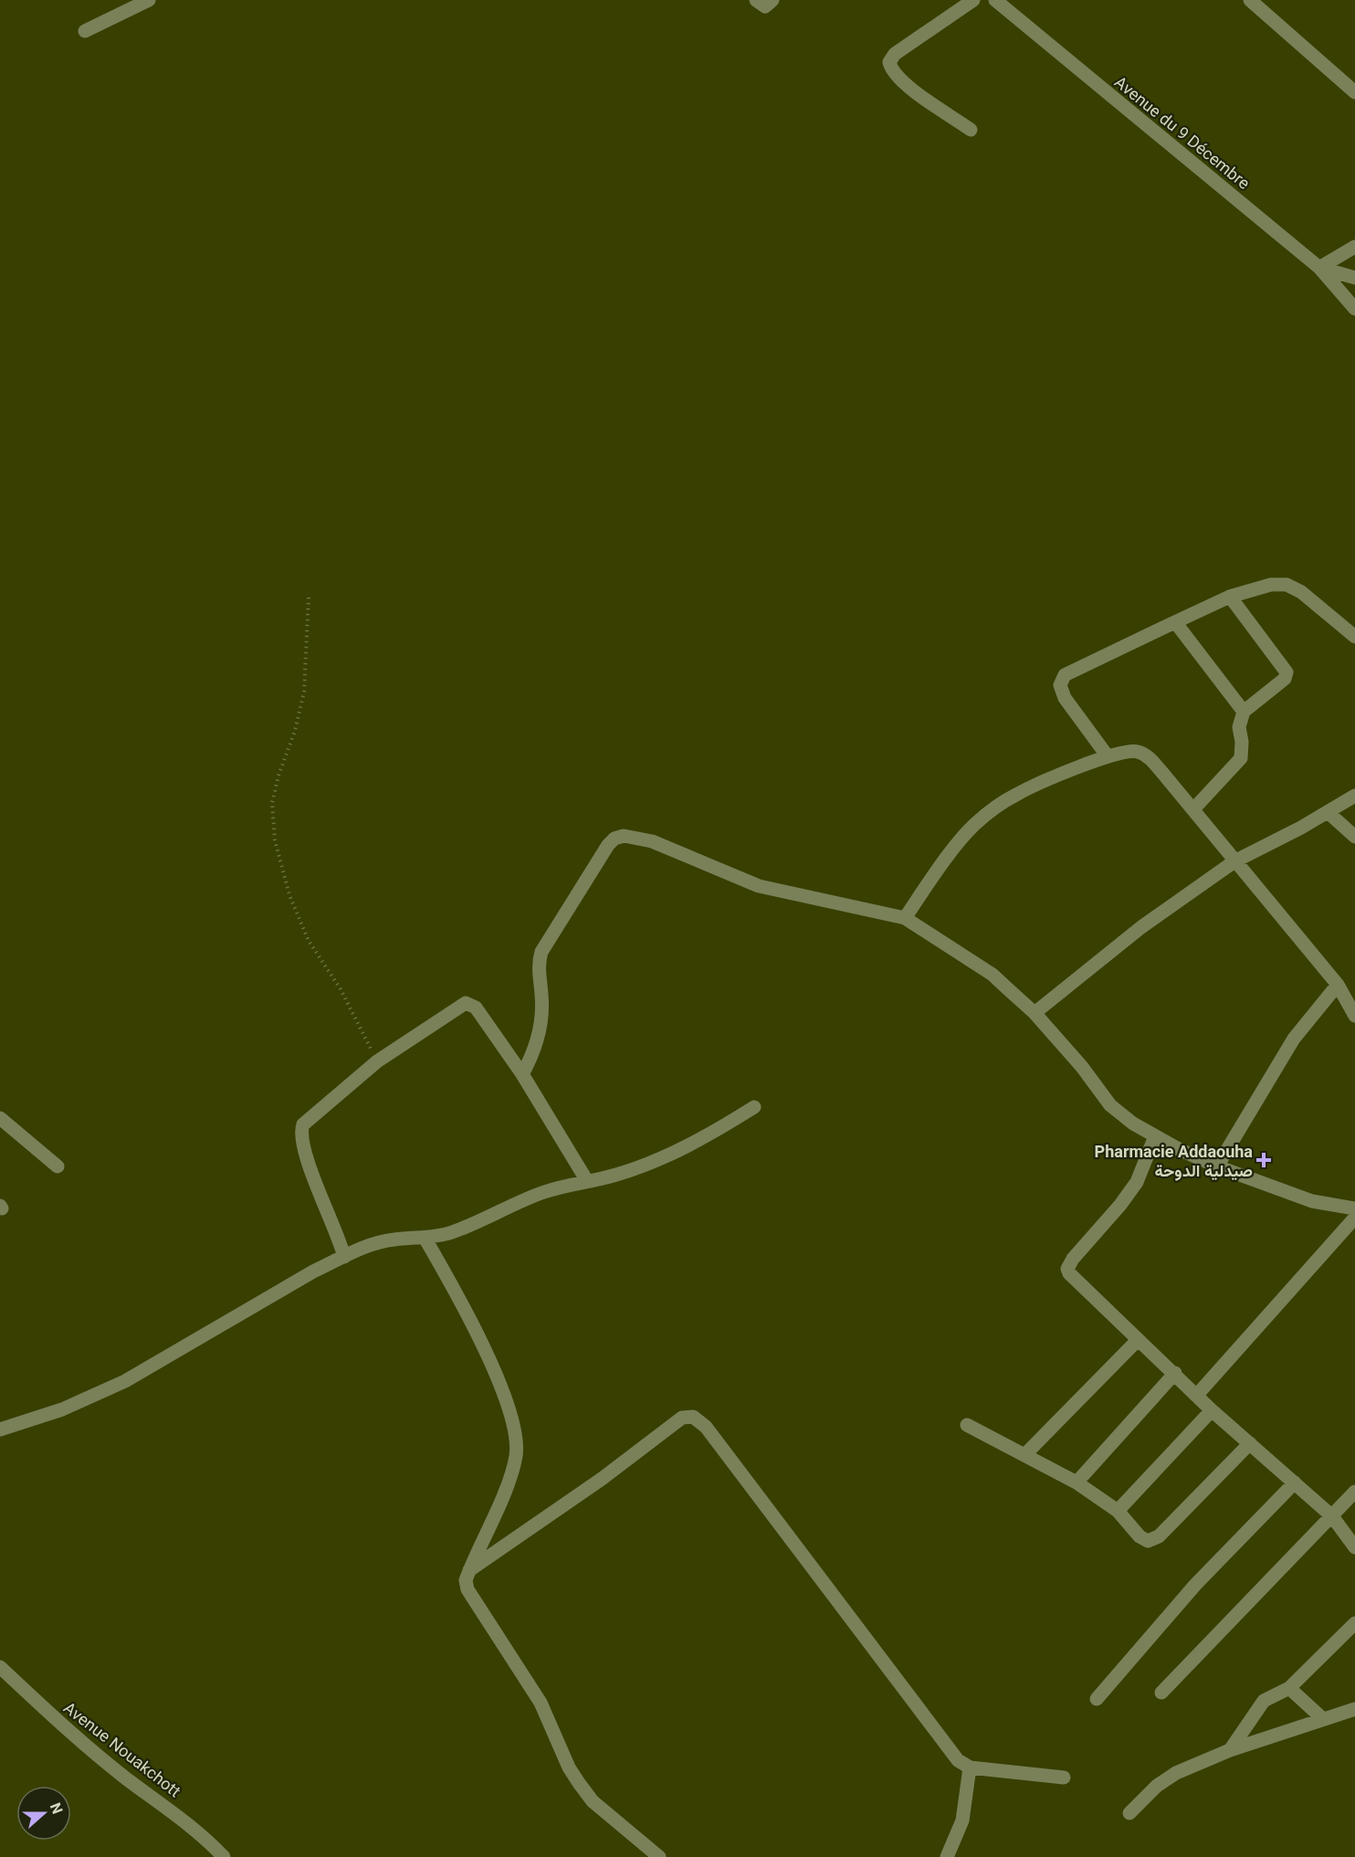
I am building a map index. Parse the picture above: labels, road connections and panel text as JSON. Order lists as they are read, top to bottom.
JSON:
{
  "streets": {
    "street": ["Avenue du 9 Décembre", "Avenue Nouakchott"]
  },
  "places": {
    "health": ["Pharmacie Addaouha صيدلية الدوحة"]
  },
  "north": "right"
}
